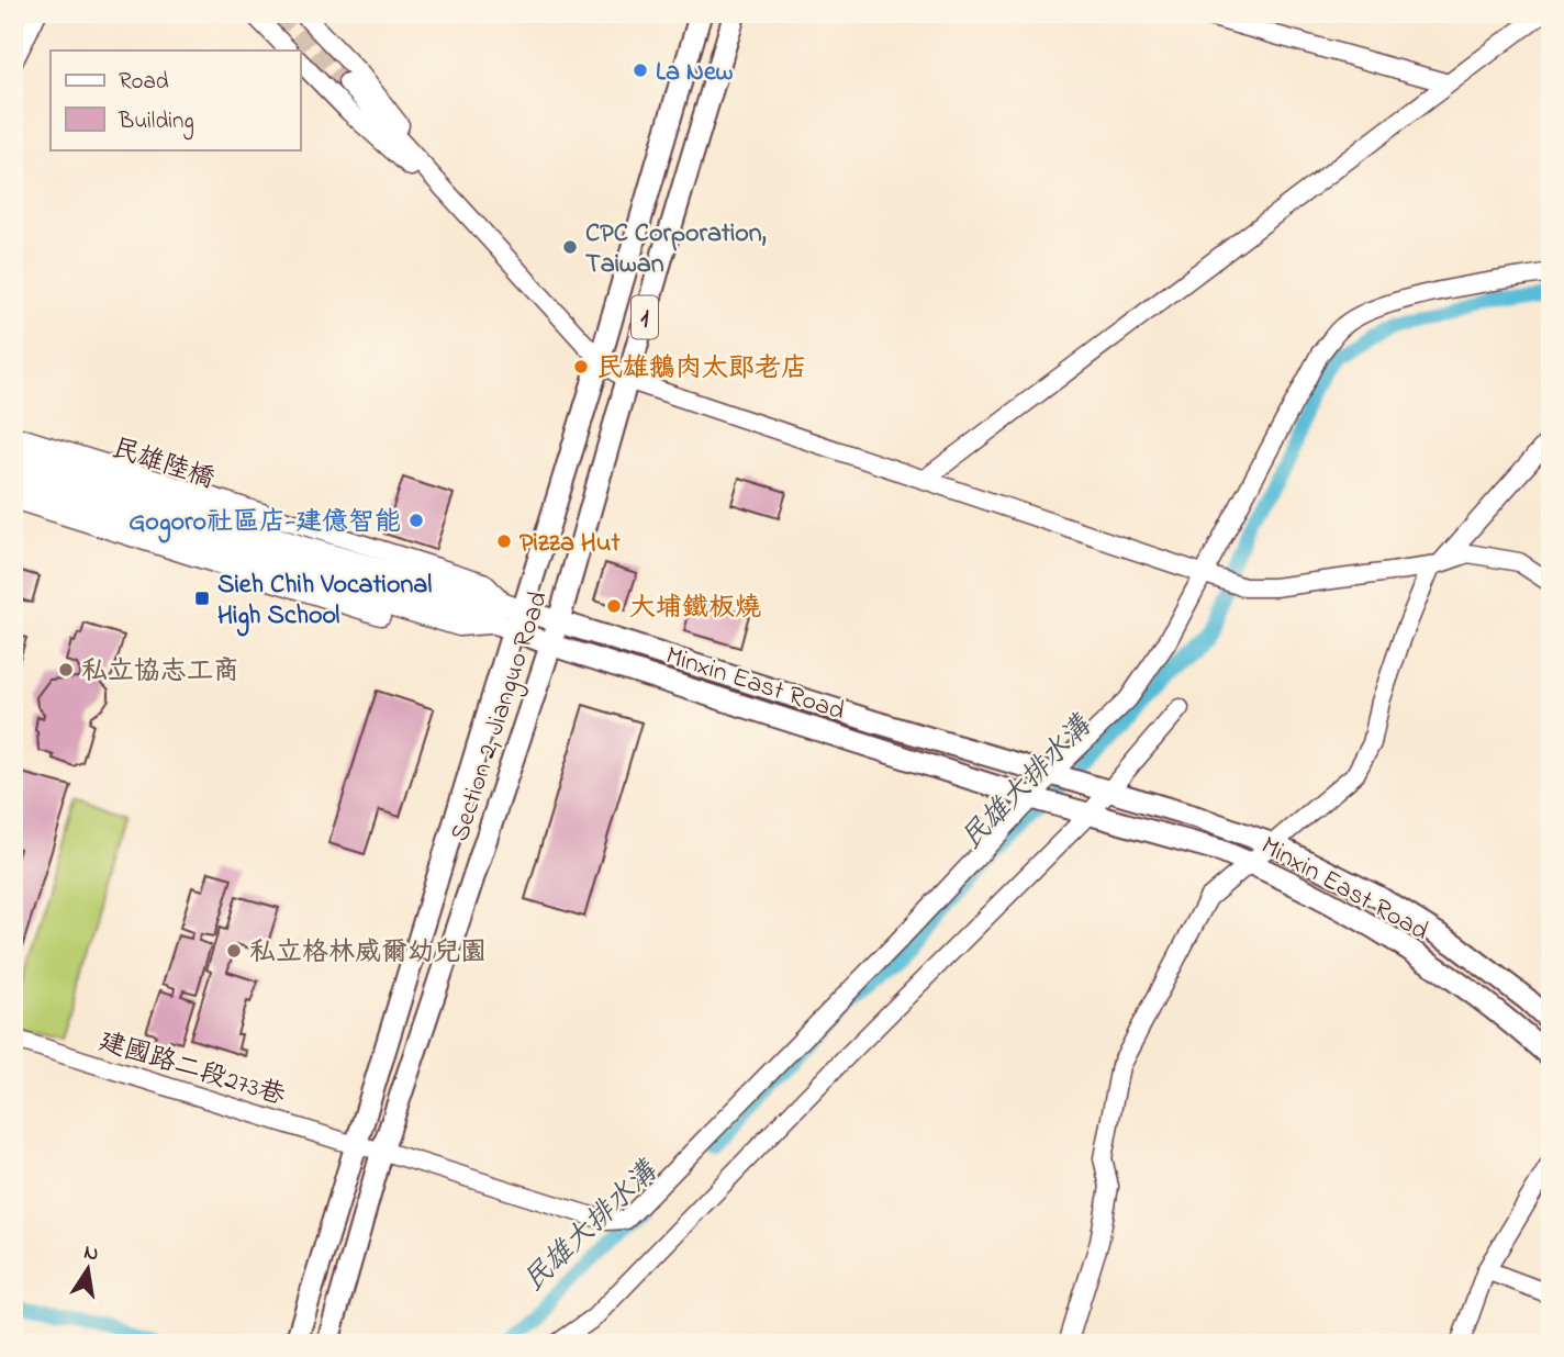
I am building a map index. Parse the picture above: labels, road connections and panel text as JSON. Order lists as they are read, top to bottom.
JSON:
{
  "streets": {
    "main road": ["1", "Minxin East Road", "Section 2, Jianguo Road"],
    "street": ["民雄陸橋", "建國路二段273巷"]
  },
  "crossings": [
    ["Minxin East Road", "Section 2, Jianguo Road"],
    ["Minxin East Road", "建國路二段273巷"],
    ["Section 2, Jianguo Road", "建國路二段273巷"]
  ],
  "water": ["民雄大排水溝"],
  "places": {
    "other": [
      "La New",
      "CPC Corporation, Taiwan",
      "民雄鵝肉太郎老店",
      "Gogoro社區店-建億智能",
      "Pizza Hut",
      "大埔鐵板燒",
      "私立協志工商",
      "私立格林威爾幼兒園"
    ],
    "transit": ["Sieh Chih Vocational High School"]
  },
  "legend": ["Road", "Building"],
  "north": "top"
}
